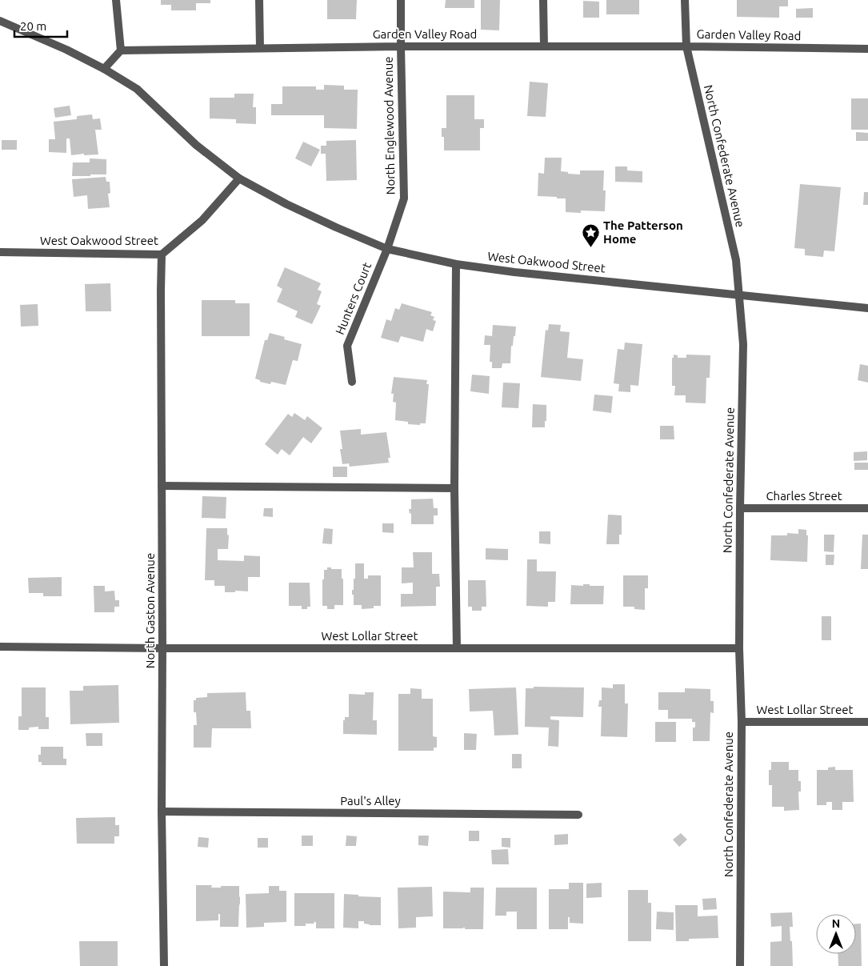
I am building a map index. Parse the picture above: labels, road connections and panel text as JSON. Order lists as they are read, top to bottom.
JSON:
{
  "streets": {
    "street": [
      "Garden Valley Road",
      "North Englewood Avenue",
      "North Confederate Avenue",
      "West Oakwood Street",
      "Hunters Court",
      "Charles Street",
      "North Gaston Avenue",
      "West Lollar Street",
      "Paul's Alley"
    ]
  },
  "crossings": [
    ["Garden Valley Road", "North Englewood Avenue"],
    ["Garden Valley Road", "North Confederate Avenue"],
    ["North Englewood Avenue", "West Oakwood Street"],
    ["North Englewood Avenue", "Hunters Court"],
    ["North Confederate Avenue", "West Oakwood Street"],
    ["North Confederate Avenue", "Charles Street"],
    ["North Confederate Avenue", "West Lollar Street"],
    ["West Oakwood Street", "Hunters Court"],
    ["West Oakwood Street", "North Gaston Avenue"],
    ["North Gaston Avenue", "West Lollar Street"],
    ["North Gaston Avenue", "Paul's Alley"]
  ],
  "places": {
    "place": ["The Patterson Home"]
  },
  "scale_bar": "20 m",
  "north": "top"
}
